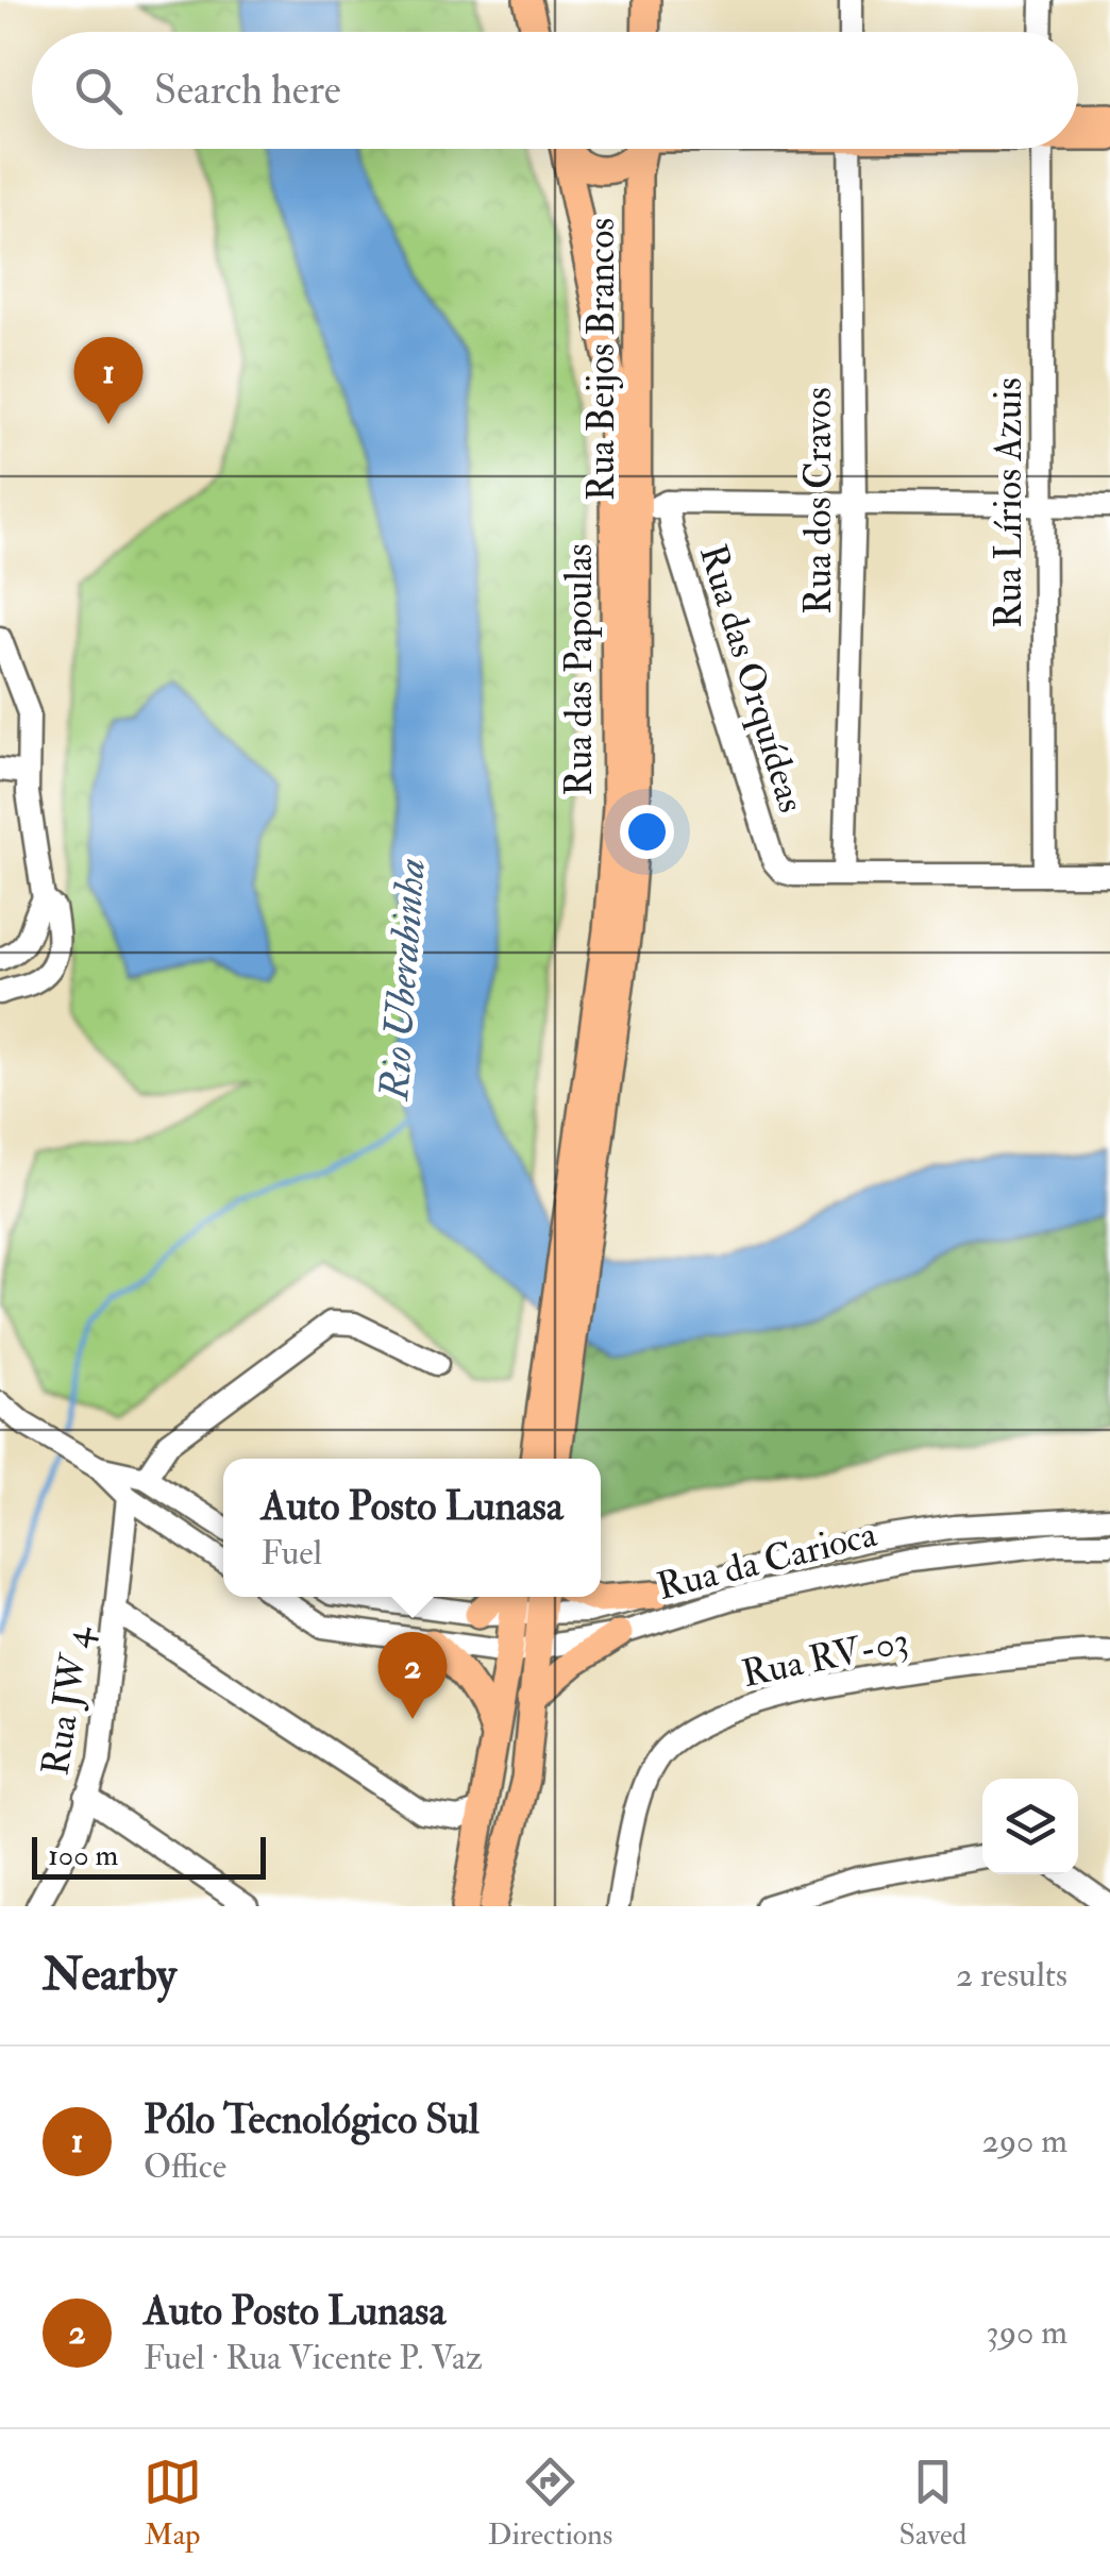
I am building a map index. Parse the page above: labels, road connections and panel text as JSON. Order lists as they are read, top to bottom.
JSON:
{
  "streets": {
    "main road": ["Rua Beijos Brancos", "Rua das Papoulas"],
    "street": [
      "Rua dos Cravos",
      "Rua Lírios Azuis",
      "Rua das Orquídeas",
      "Rua da Carioca",
      "Rua RV-03",
      "Rua JW 4"
    ]
  },
  "crossings": [
    ["Rua Beijos Brancos", "Rua das Papoulas"],
    ["Rua Beijos Brancos", "Rua das Orquídeas"],
    ["Rua dos Cravos", "Rua das Orquídeas"],
    ["Rua Lírios Azuis", "Rua das Orquídeas"]
  ],
  "water": ["Rio Uberabinha"],
  "scale_bar": "100 m",
  "page": {
    "search": "Search here",
    "pins": ["1", "2"],
    "popup": ["Auto Posto Lunasa", "Fuel"],
    "scale": "100 m",
    "heading": ["Nearby", "2 results"],
    "list": [
      {
        "mark": "1",
        "name": "Pólo Tecnológico Sul",
        "note": "Office",
        "value": "290 m"
      },
      {
        "mark": "2",
        "name": "Auto Posto Lunasa",
        "note": "Fuel · Rua Vicente P. Vaz",
        "value": "390 m"
      }
    ],
    "nav": ["Map", "Directions", "Saved"]
  }
}
